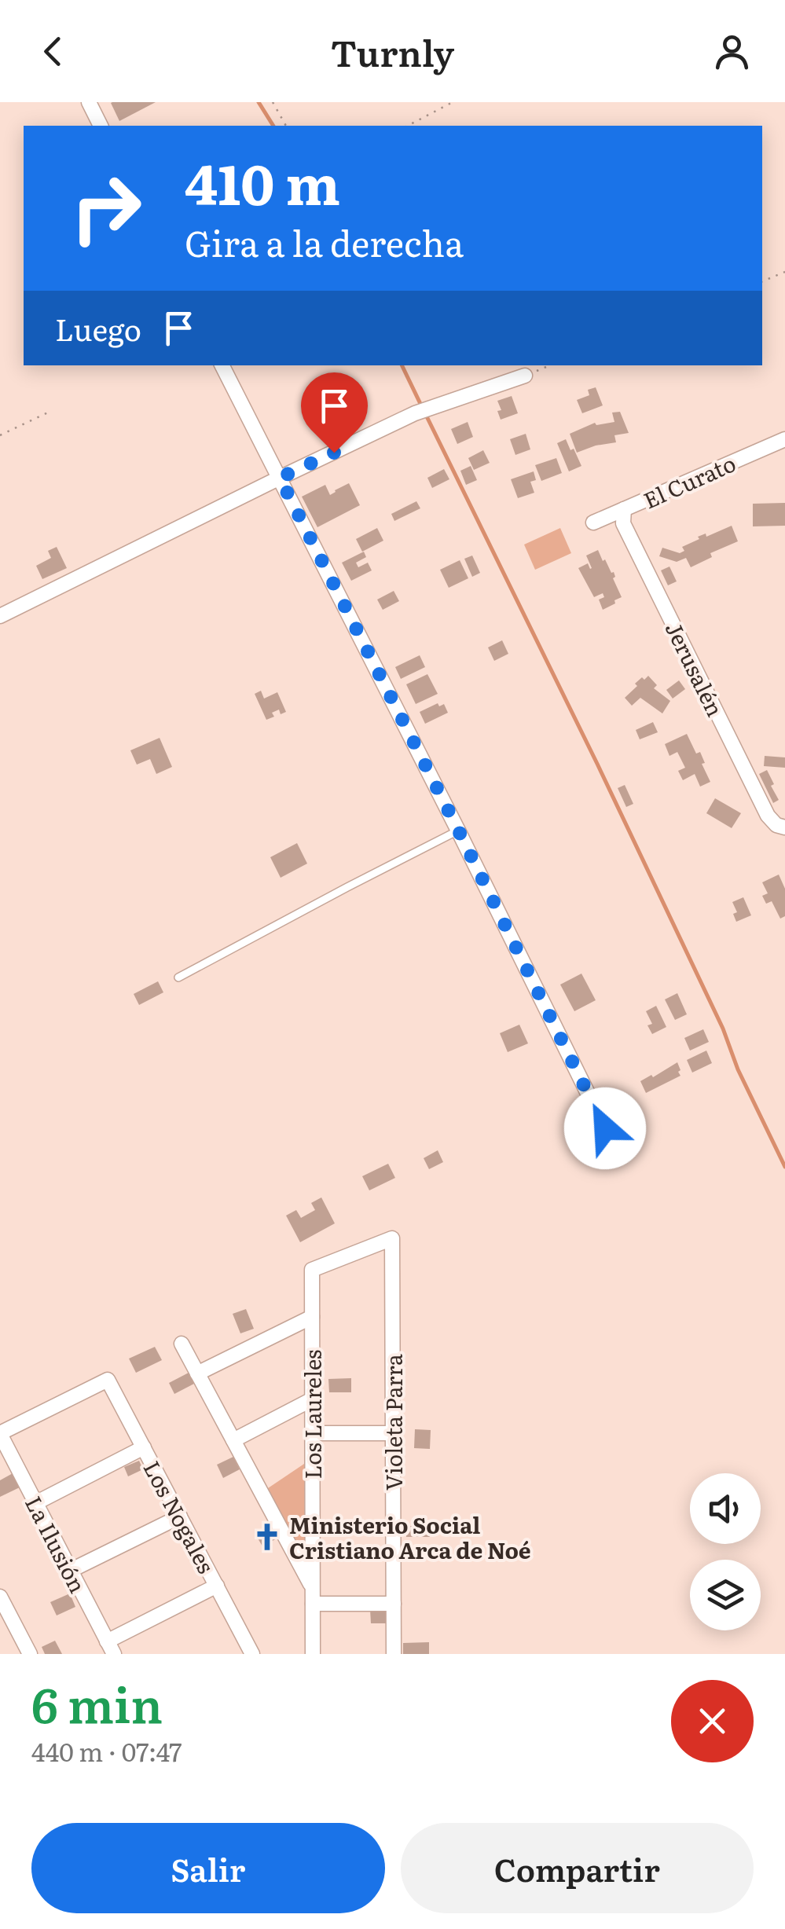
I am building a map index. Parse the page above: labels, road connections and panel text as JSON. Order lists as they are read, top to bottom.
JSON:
{
  "streets": {
    "street": [
      "El Curato",
      "Jerusalén",
      "Los Laureles",
      "Violeta Parra",
      "Los Nogales",
      "La Ilusión"
    ]
  },
  "crossings": [
    ["El Curato", "Jerusalén"],
    ["Los Laureles", "Violeta Parra"],
    ["Los Nogales", "La Ilusión"]
  ],
  "places": {
    "church": ["Ministerio Social Cristiano Arca de Noé"]
  },
  "page": {
    "header": "Turnly",
    "turn": ["410 m", "Gira a la derecha"],
    "then": "Luego",
    "heading": ["6 min", "440 m · 07:47"],
    "buttons": ["Salir", "Compartir"]
  }
}
